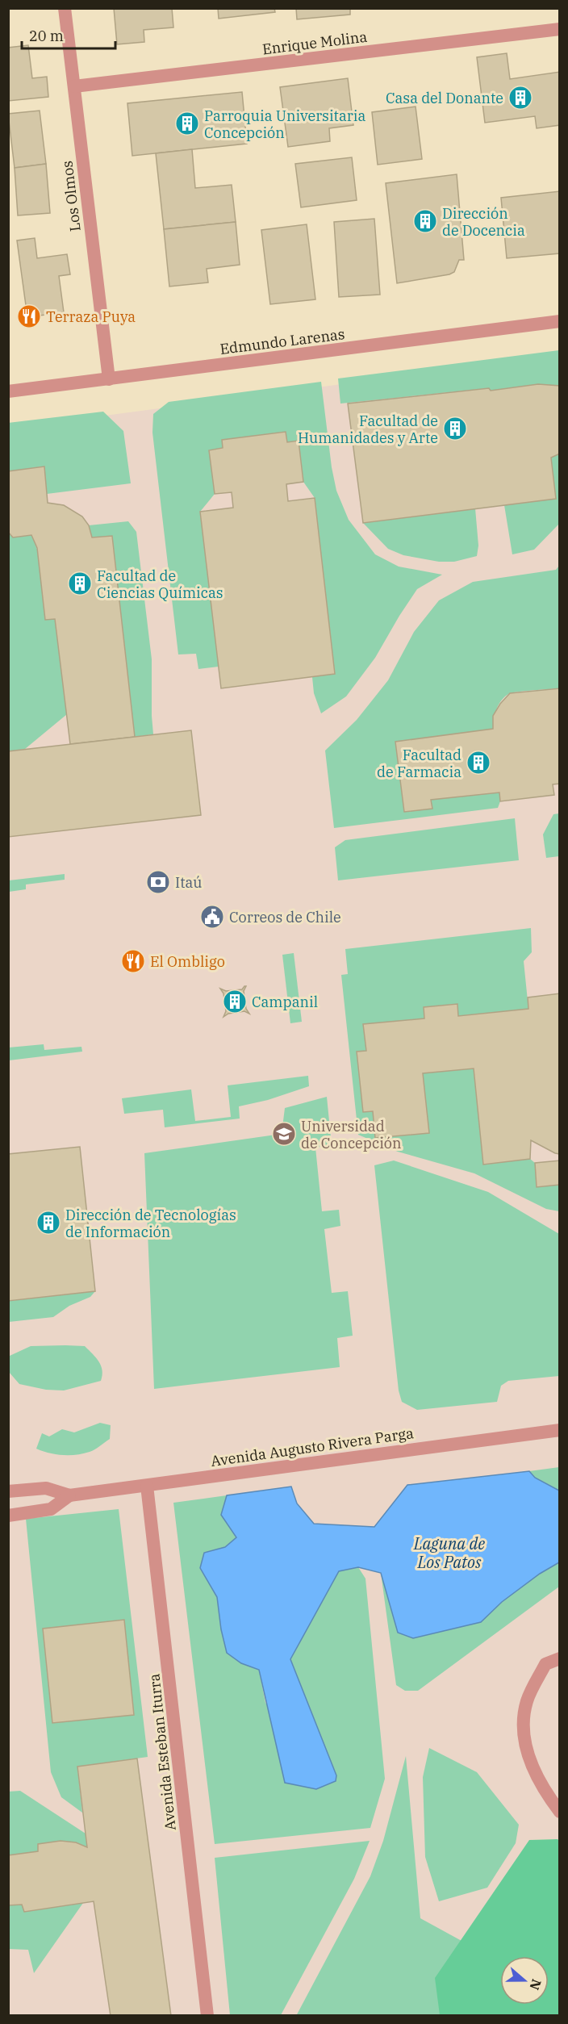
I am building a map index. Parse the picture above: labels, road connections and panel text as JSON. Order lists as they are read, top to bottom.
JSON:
{
  "streets": {
    "street": [
      "Enrique Molina",
      "Los Olmos",
      "Edmundo Larenas",
      "Avenida Augusto Rivera Parga",
      "Avenida Esteban Iturra"
    ]
  },
  "crossings": [
    ["Enrique Molina", "Los Olmos"],
    ["Los Olmos", "Edmundo Larenas"],
    ["Avenida Augusto Rivera Parga", "Avenida Esteban Iturra"]
  ],
  "water": ["Laguna de Los Patos"],
  "places": {
    "building": [
      "Casa del Donante",
      "Parroquia Universitaria Concepción",
      "Dirección de Docencia",
      "Facultad de Humanidades y Arte",
      "Facultad de Ciencias Químicas",
      "Facultad de Farmacia",
      "Campanil",
      "Dirección de Tecnologías de Información"
    ],
    "restaurant": ["Terraza Puya", "El Ombligo"],
    "bank": ["Itaú"],
    "public building": ["Correos de Chile"],
    "school or university": ["Universidad de Concepción"]
  },
  "scale_bar": "20 m",
  "north": "right"
}
